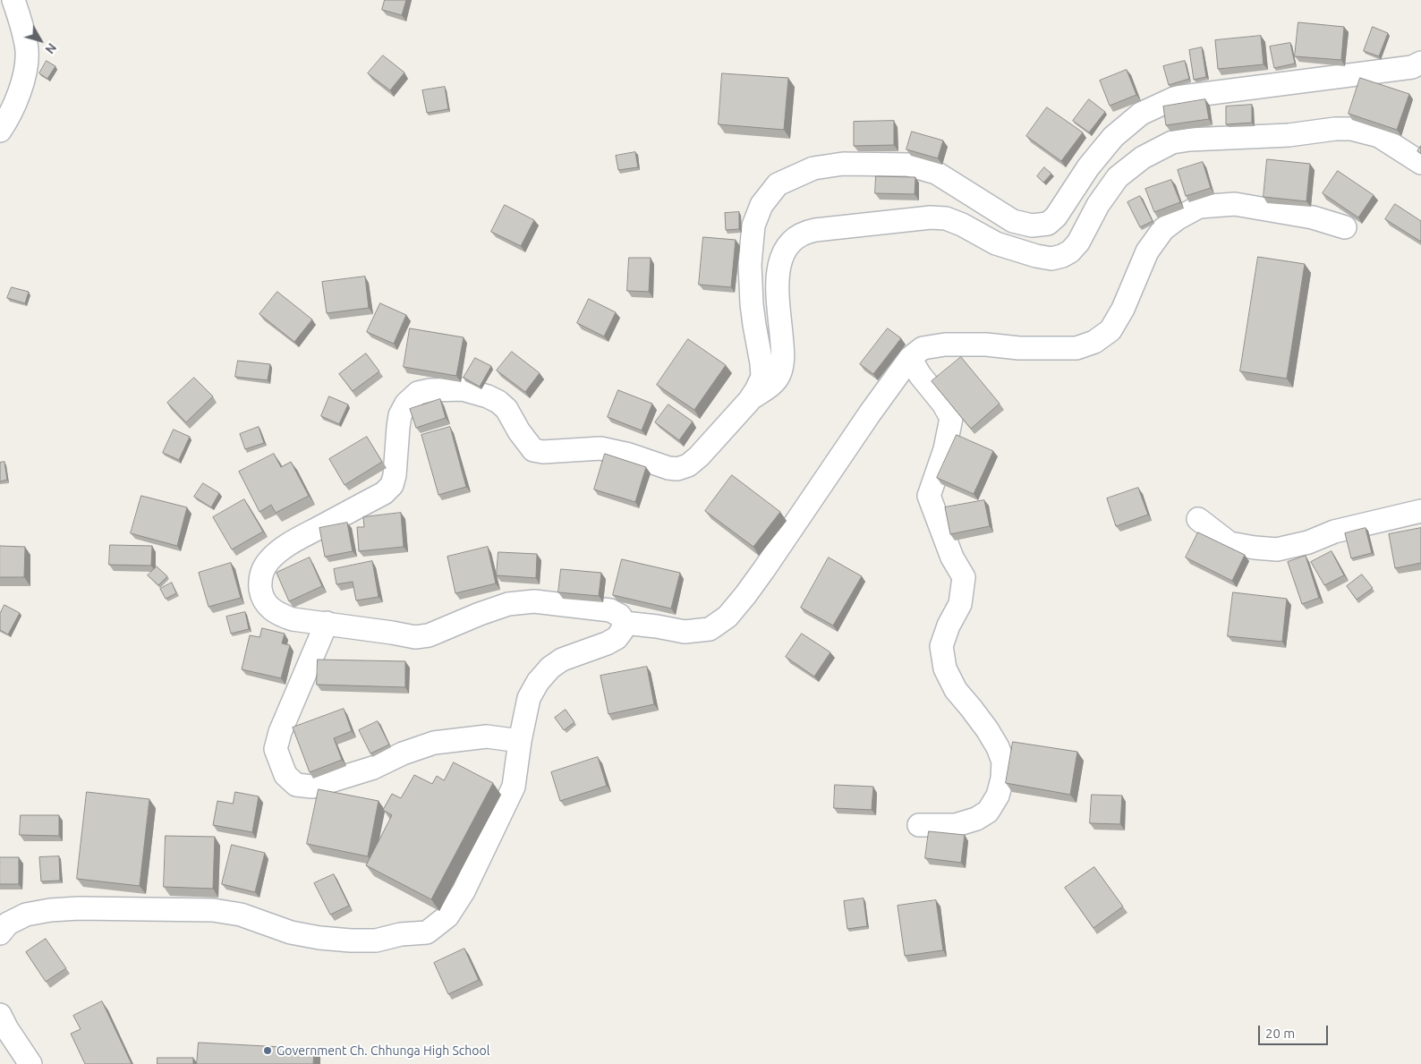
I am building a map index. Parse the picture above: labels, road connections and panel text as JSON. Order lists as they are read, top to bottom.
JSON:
{
  "places": ["Government Ch. Chhunga High School"],
  "scale_bar": "20 m",
  "north": "bottom right"
}
